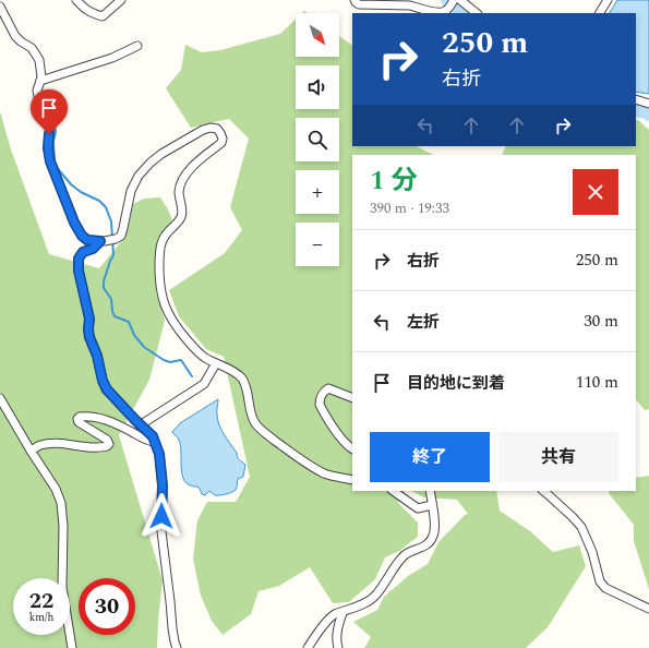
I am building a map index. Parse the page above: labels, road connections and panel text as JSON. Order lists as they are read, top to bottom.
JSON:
{
  "north": "bottom right",
  "page": {
    "map_buttons": ["+", "−"],
    "turn": ["250 m", "右折"],
    "heading": ["1 分", "390 m · 19:33"],
    "list": [
      {
        "name": "右折",
        "value": "250 m"
      },
      {
        "name": "左折",
        "value": "30 m"
      },
      {
        "name": "目的地に到着",
        "value": "110 m"
      }
    ],
    "buttons": ["終了", "共有"],
    "speed": "22 km/h",
    "limit": "30"
  }
}
